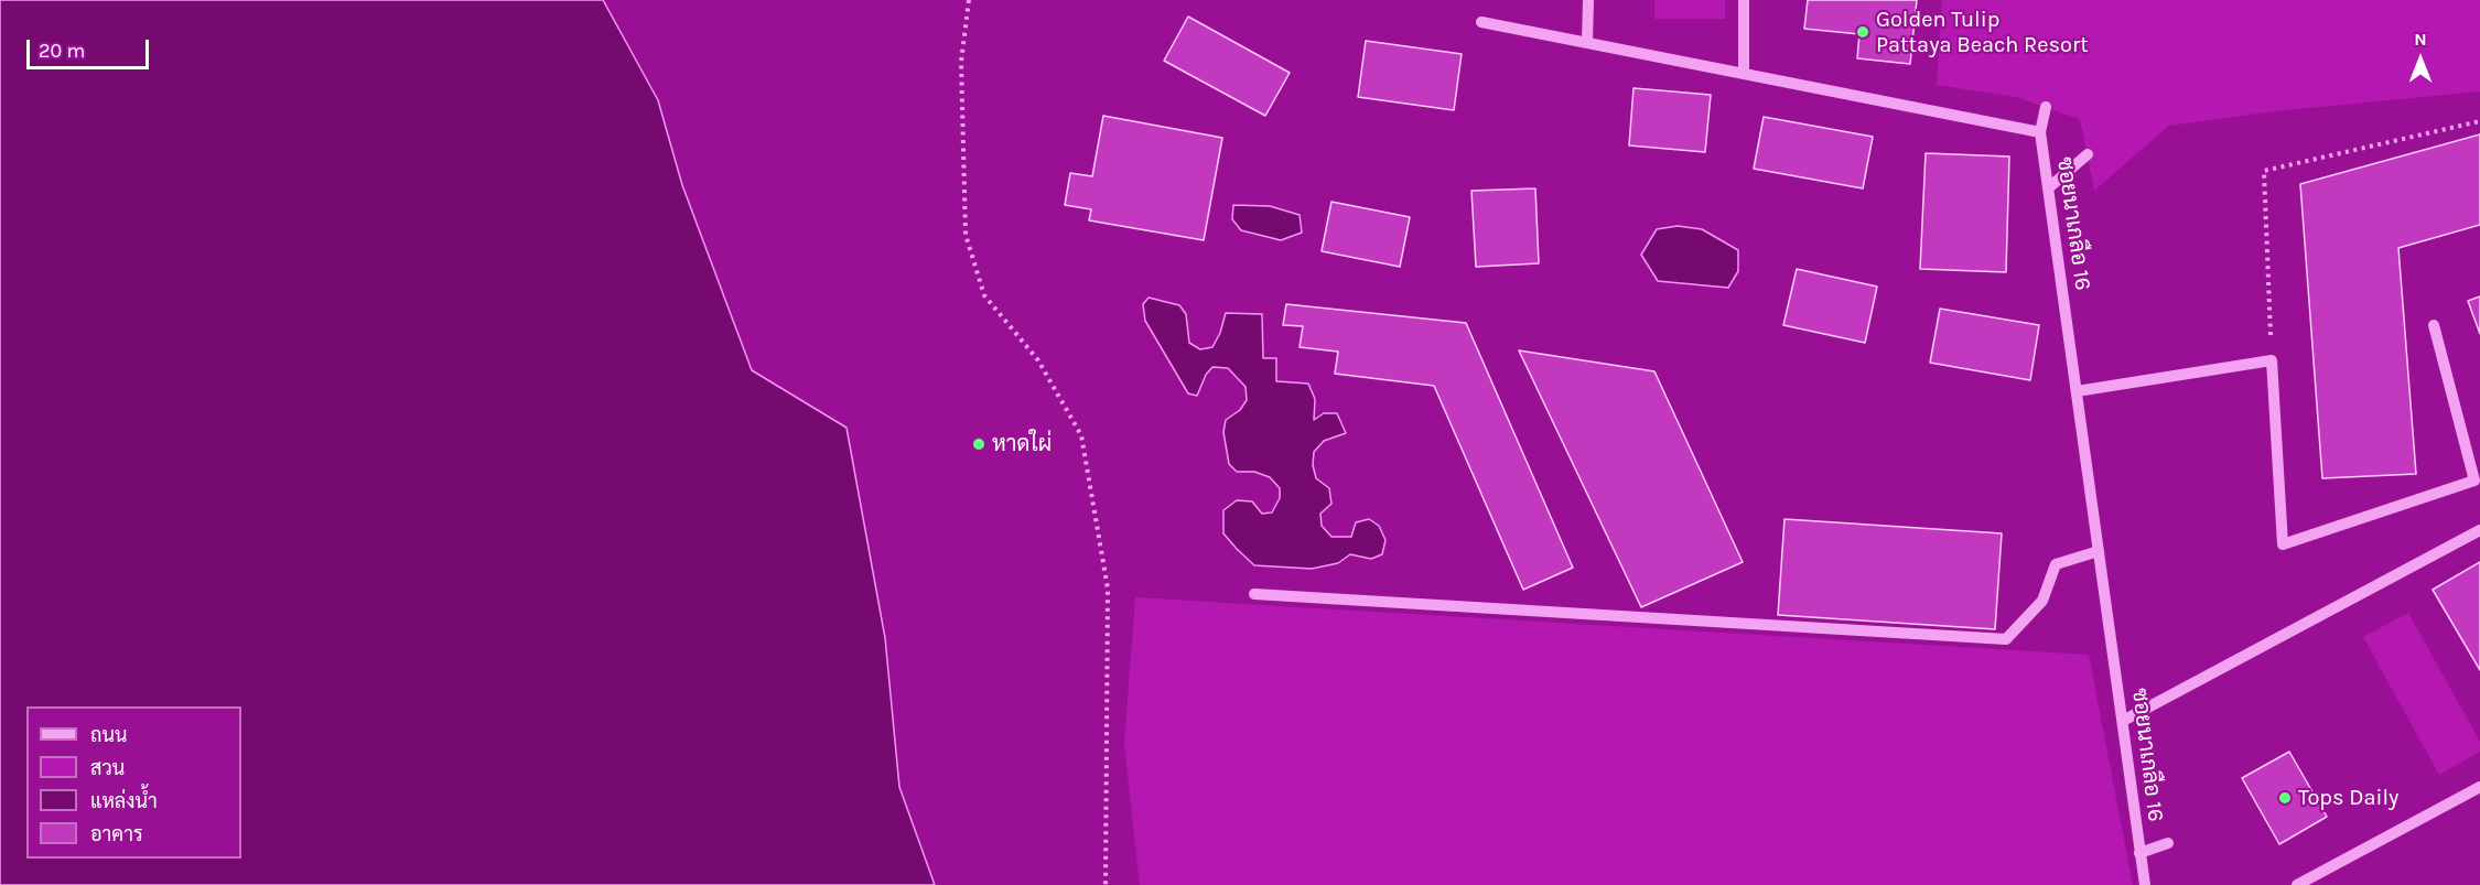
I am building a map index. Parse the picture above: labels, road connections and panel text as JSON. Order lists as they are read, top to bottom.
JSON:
{
  "streets": {
    "street": ["ซอยนาเกลือ 16"]
  },
  "places": ["Golden Tulip Pattaya Beach Resort", "หาดใผ่", "Tops Daily"],
  "legend": [
    "ถนน",
    "สวน",
    "แหล่งน้ำ",
    "อาคาร"
  ],
  "scale_bar": "20 m",
  "north": "top"
}
